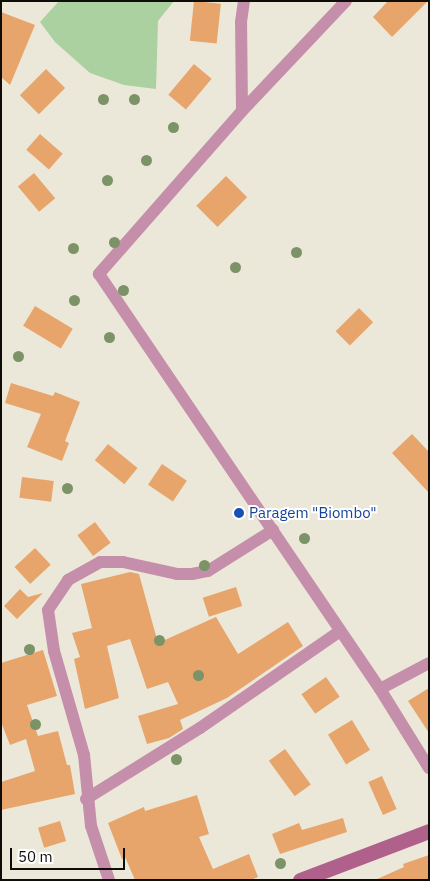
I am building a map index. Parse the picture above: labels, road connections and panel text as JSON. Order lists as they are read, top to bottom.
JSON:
{
  "places": ["Paragem \"Biombo\""],
  "scale_bar": "50 m"
}
